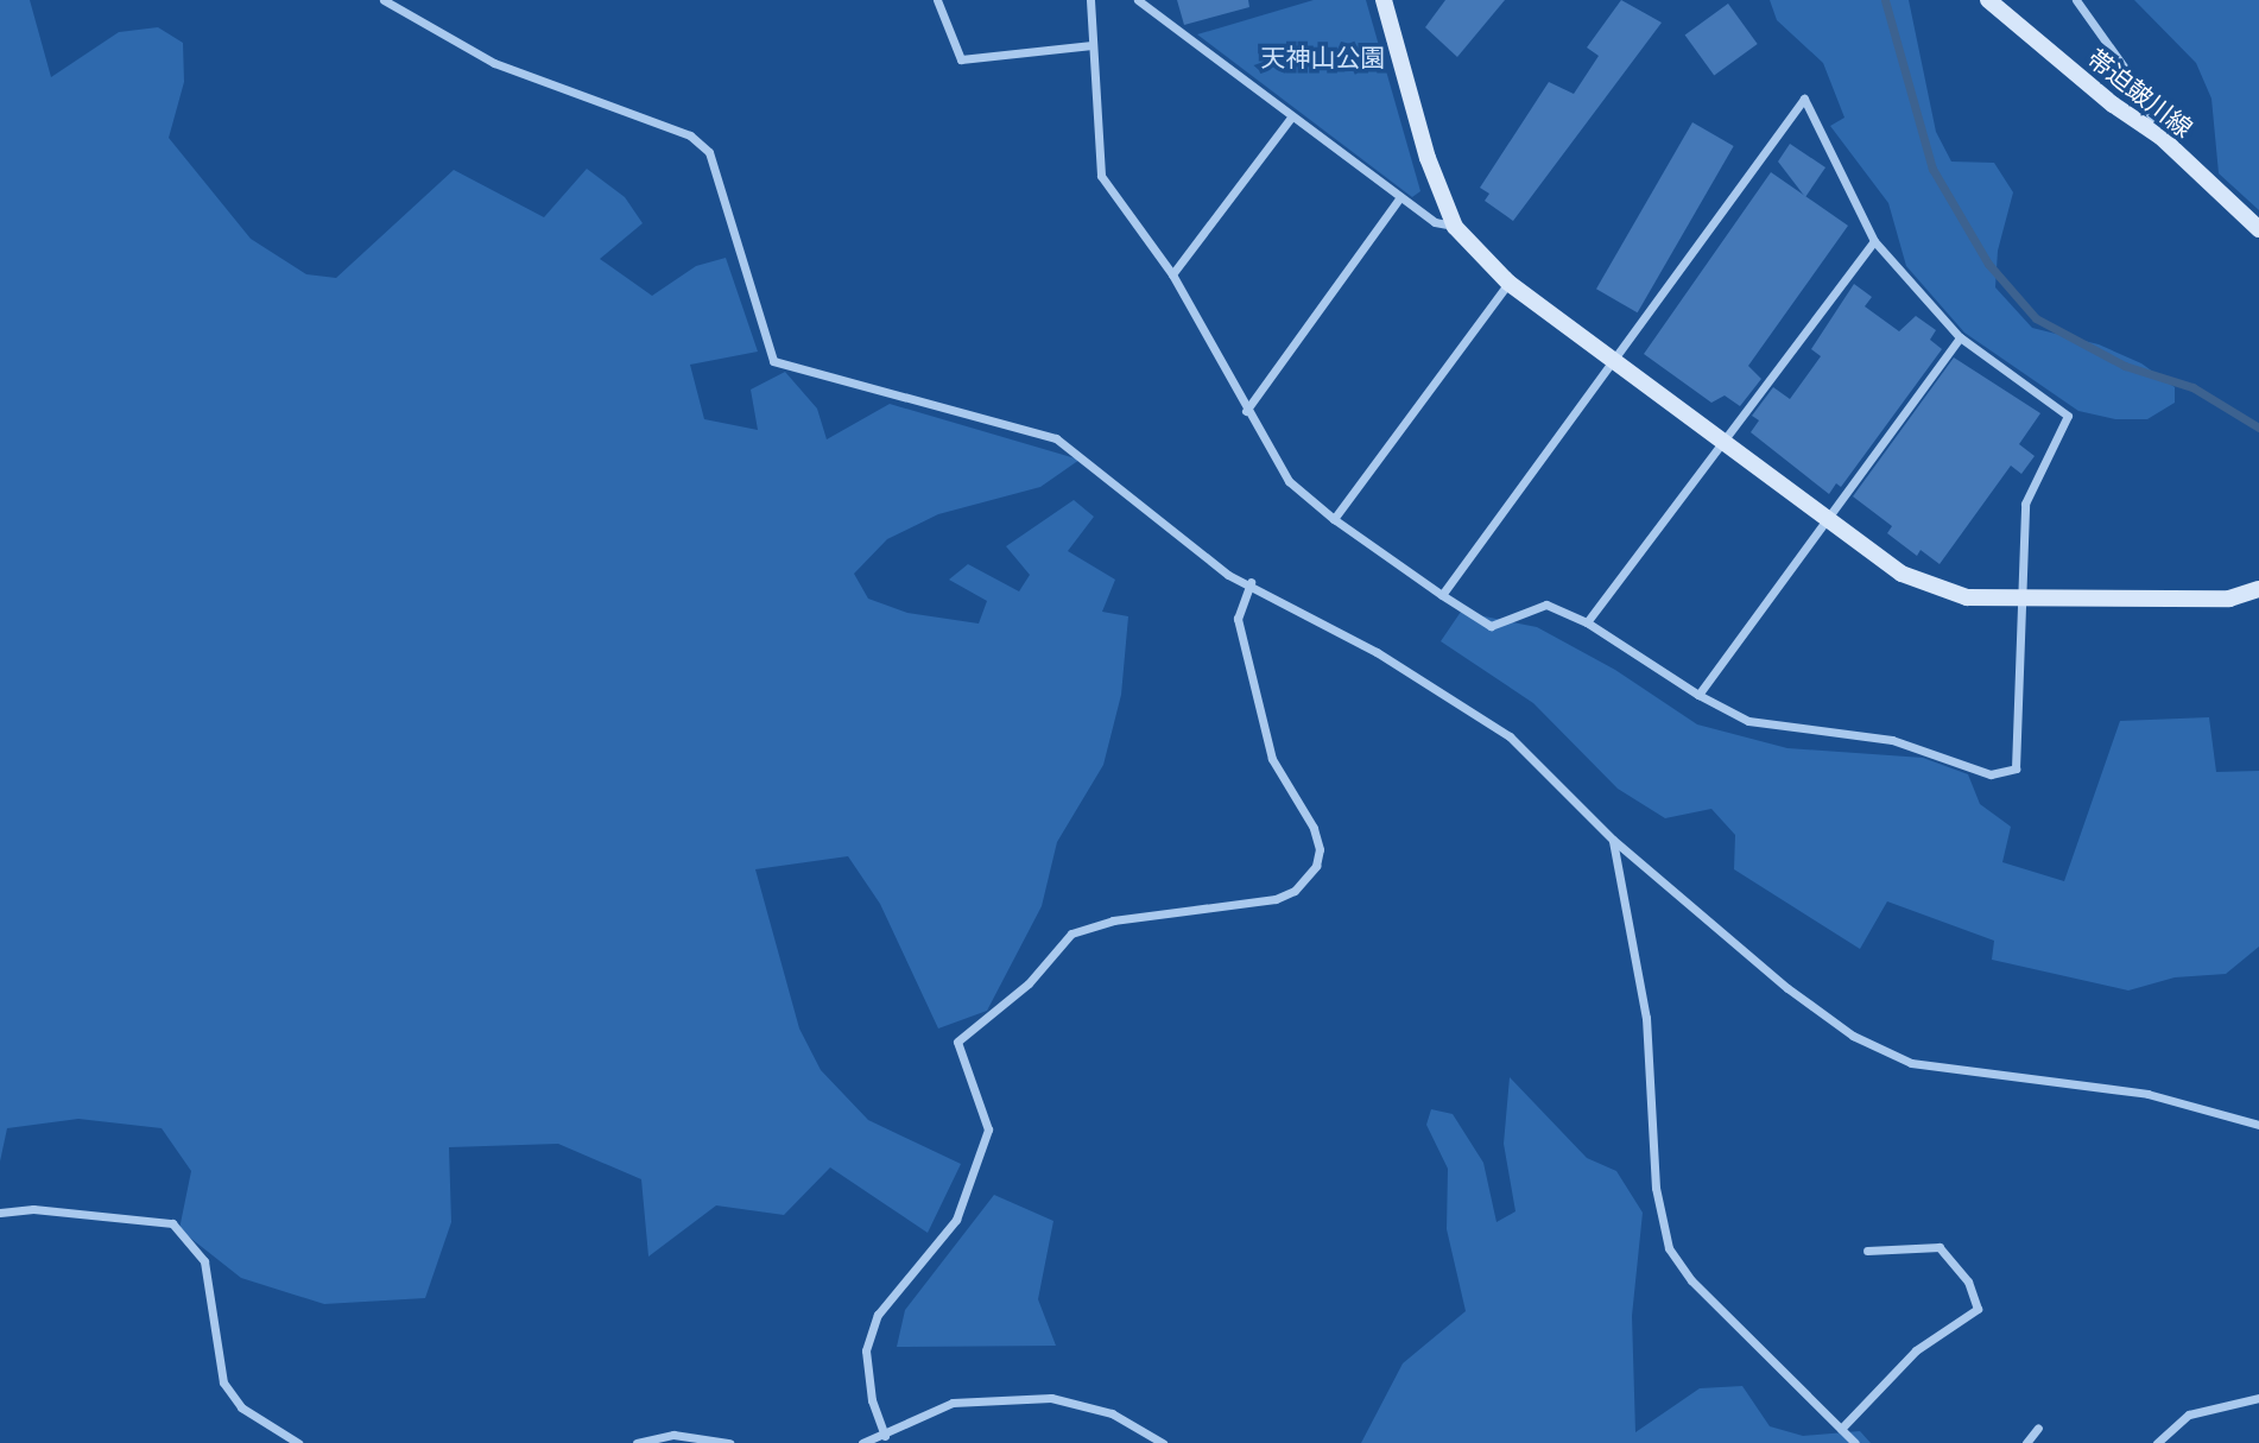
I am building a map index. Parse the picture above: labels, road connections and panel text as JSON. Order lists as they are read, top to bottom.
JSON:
{
  "streets": {
    "street": ["帯迫皷川線"]
  },
  "parks": ["天神山公園"]
}
